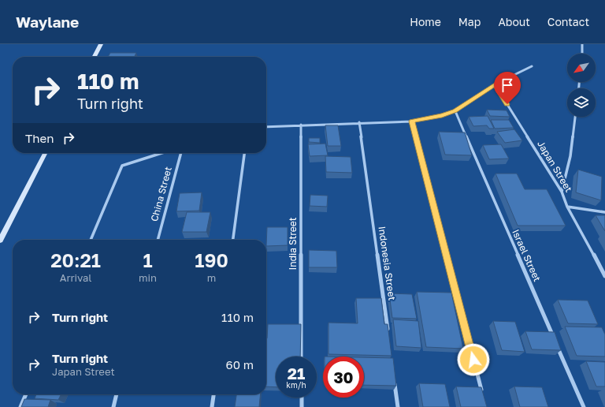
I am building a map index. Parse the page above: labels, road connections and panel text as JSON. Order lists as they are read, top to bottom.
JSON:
{
  "streets": {
    "street": [
      "Japan Street",
      "China Street",
      "India Street",
      "Israel Street",
      "Indonesia Street"
    ]
  },
  "north": "bottom left",
  "page": {
    "header": "Waylane",
    "nav": [
      "Home",
      "Map",
      "About",
      "Contact"
    ],
    "turn": ["110 m", "Turn right"],
    "then": "Then",
    "eta": [
      "20:21",
      "Arrival",
      "1",
      "min",
      "190",
      "m"
    ],
    "list": [
      {
        "name": "Turn right",
        "value": "110 m"
      },
      {
        "name": "Turn right",
        "note": "Japan Street",
        "value": "60 m"
      }
    ],
    "speed": "21 km/h",
    "limit": "30"
  }
}
